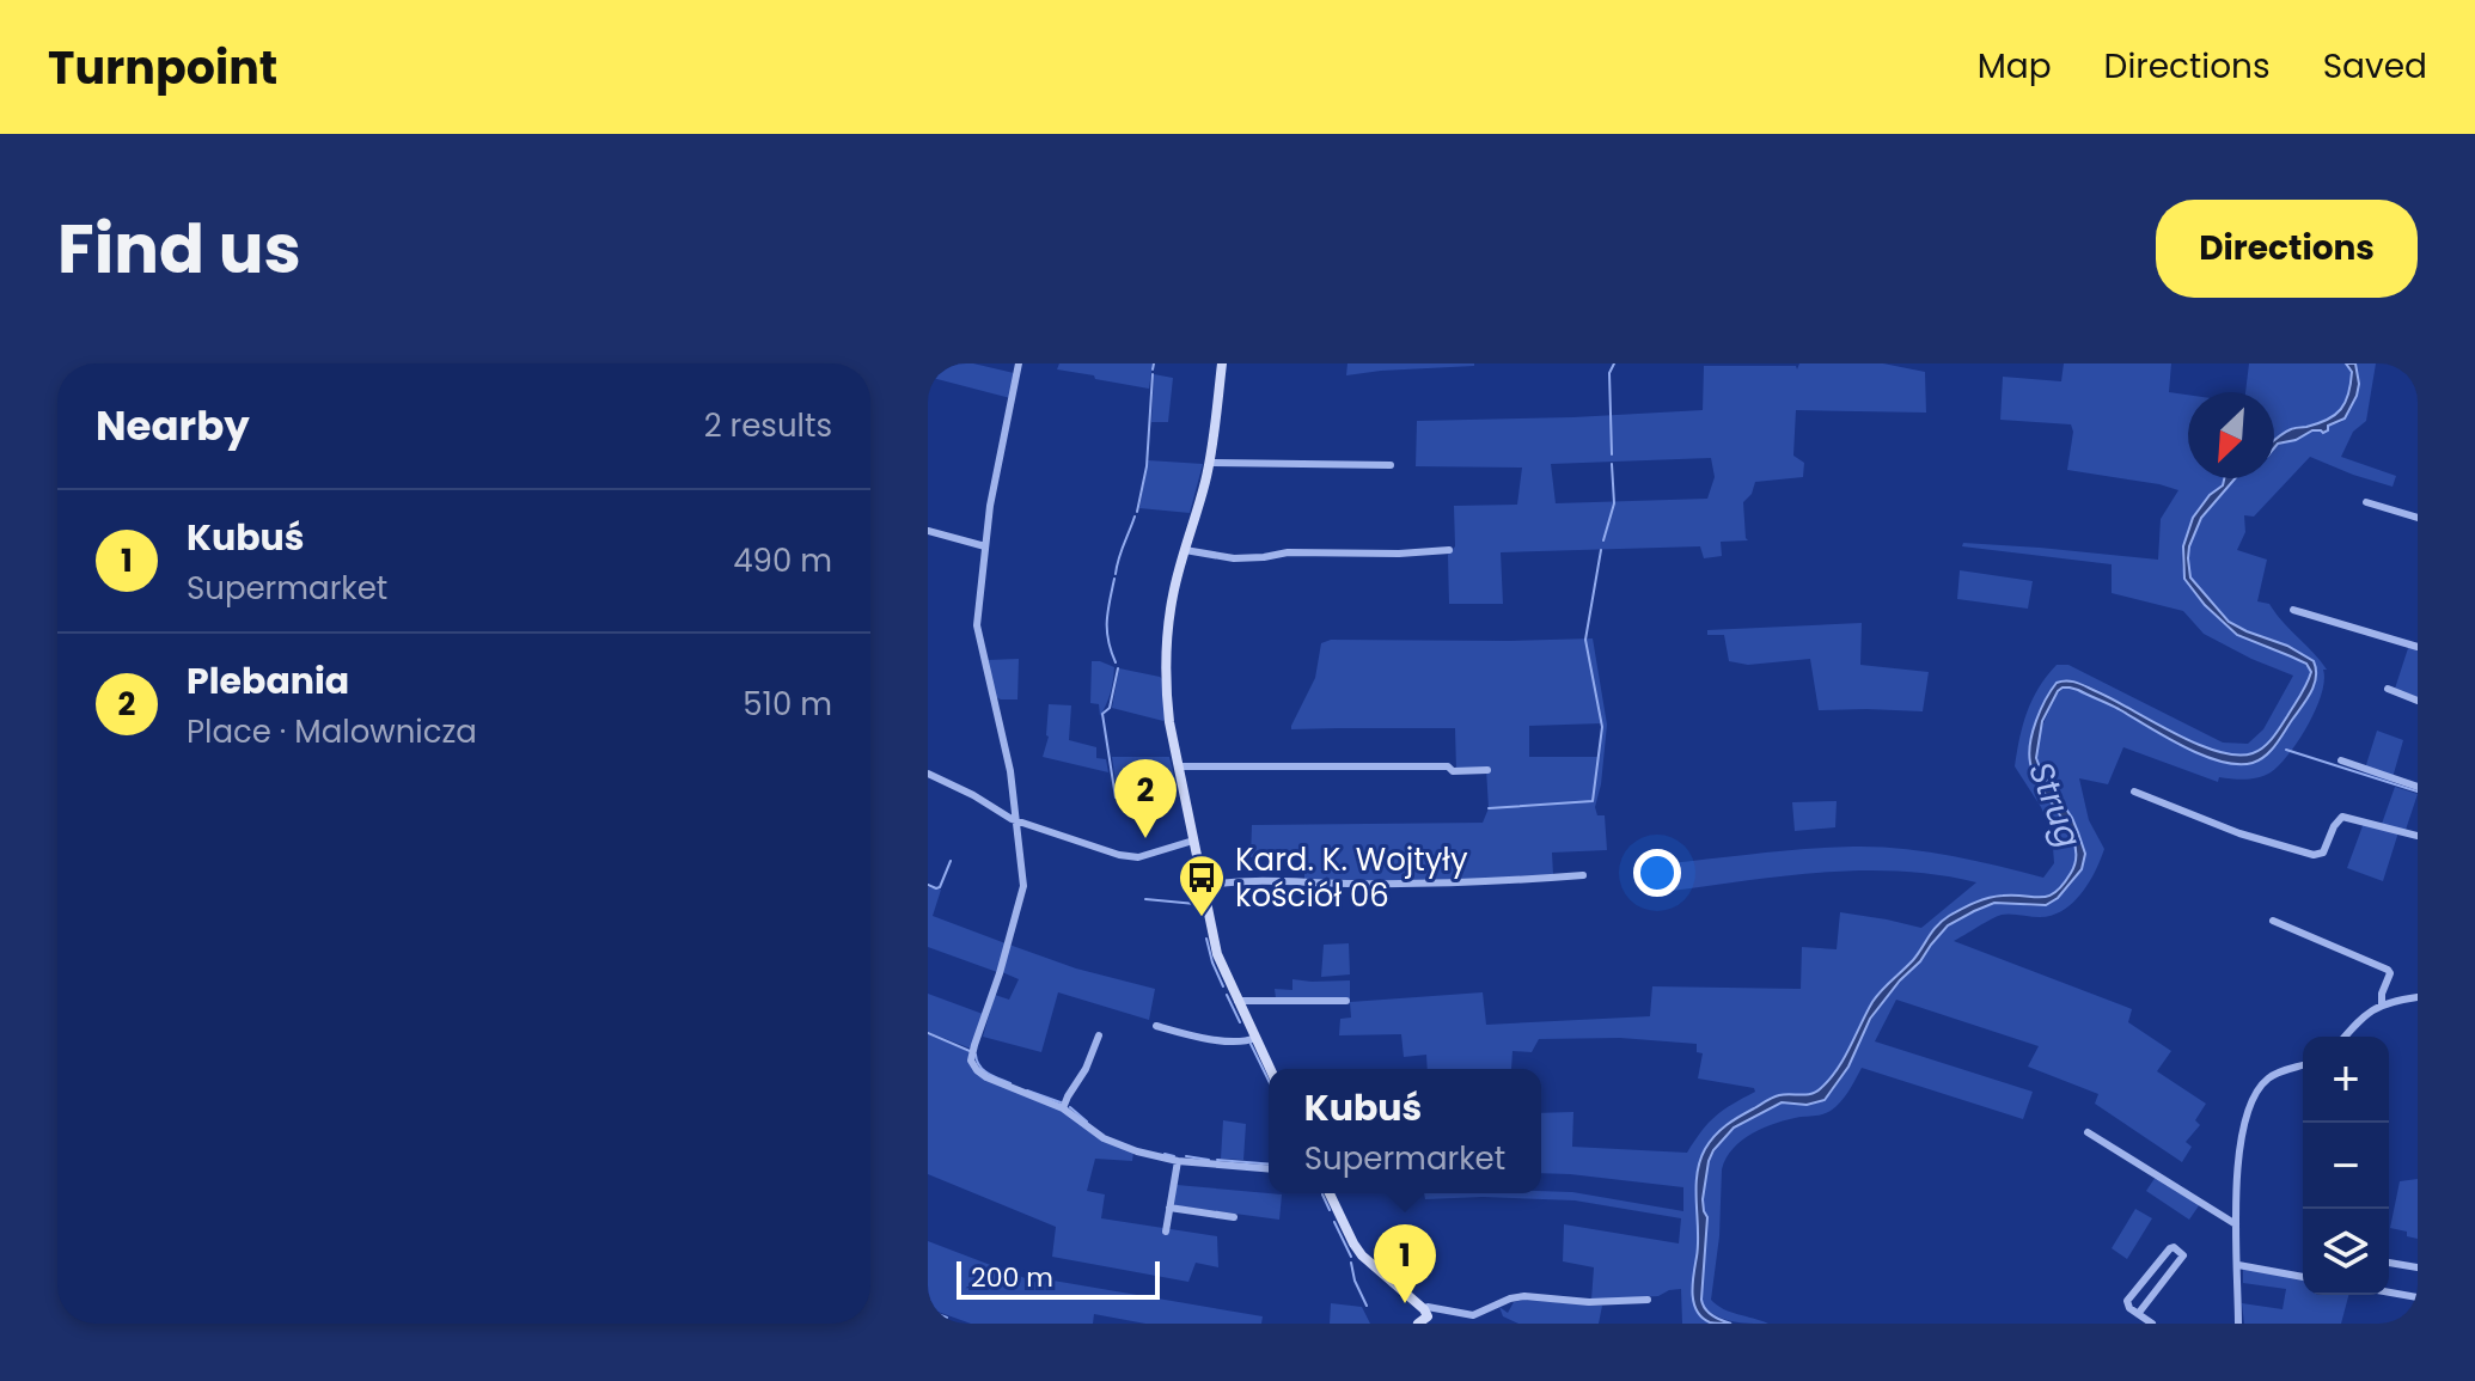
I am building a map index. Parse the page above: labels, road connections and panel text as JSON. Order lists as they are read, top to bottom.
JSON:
{
  "water": ["Strug"],
  "places": {
    "bus stop": ["Kard. K. Wojtyły kościół 06"]
  },
  "scale_bar": "200 m",
  "north": "bottom left",
  "page": {
    "header": "Turnpoint",
    "nav": ["Map", "Directions", "Saved"],
    "title": "Find us",
    "buttons": "Directions",
    "heading": ["Nearby", "2 results"],
    "list": [
      {
        "mark": "1",
        "name": "Kubuś",
        "note": "Supermarket",
        "value": "490 m"
      },
      {
        "mark": "2",
        "name": "Plebania",
        "note": "Place · Malownicza",
        "value": "510 m"
      }
    ],
    "pins": ["2", "1"],
    "map_buttons": ["+", "−"],
    "popup": ["Kubuś", "Supermarket"],
    "scale": "200 m"
  }
}
